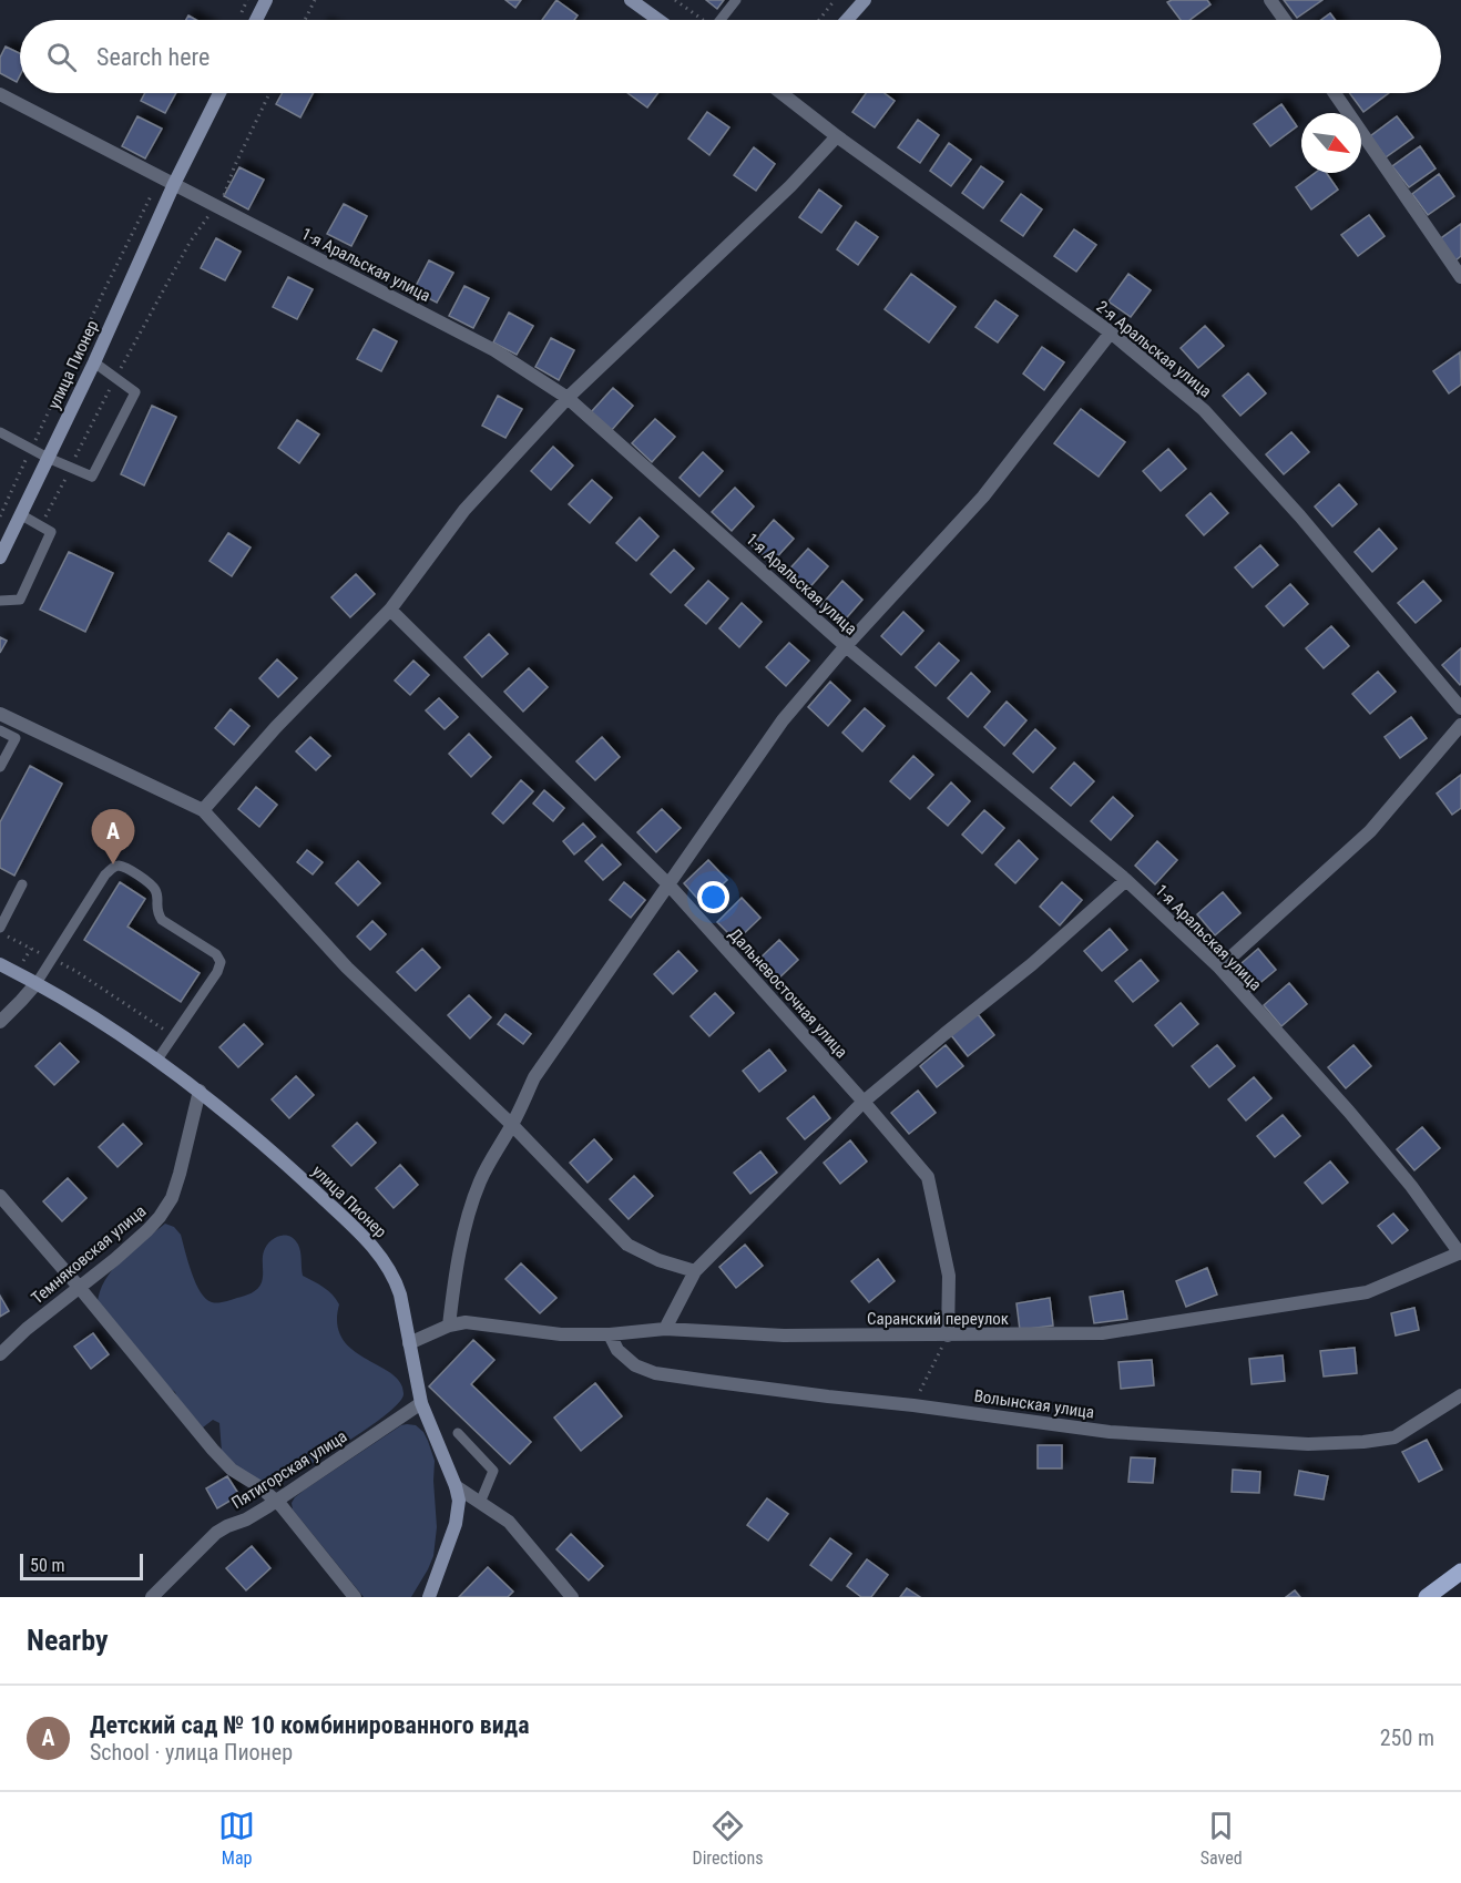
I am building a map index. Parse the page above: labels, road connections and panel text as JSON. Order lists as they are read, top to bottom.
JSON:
{
  "streets": {
    "street": [
      "1-я Аральская улица",
      "2-я Аральская улица",
      "улица Пионер",
      "Дальневосточная улица",
      "Темняковская улица",
      "Саранский переулок",
      "Волынская улица",
      "Пятигорская улица"
    ]
  },
  "crossings": [
    ["1-я Аральская улица", "улица Пионер"],
    ["1-я Аральская улица", "Саранский переулок"],
    ["улица Пионер", "Темняковская улица"],
    ["улица Пионер", "Саранский переулок"],
    ["улица Пионер", "Пятигорская улица"],
    ["Дальневосточная улица", "Саранский переулок"],
    ["Саранский переулок", "Волынская улица"]
  ],
  "scale_bar": "50 m",
  "north": "bottom right",
  "page": {
    "search": "Search here",
    "pins": "A",
    "scale": "50 m",
    "heading": "Nearby",
    "list": [
      {
        "mark": "A",
        "name": "Детский сад № 10 комбинированного вида",
        "note": "School · улица Пионер",
        "value": "250 m"
      }
    ],
    "nav": ["Map", "Directions", "Saved"]
  }
}
